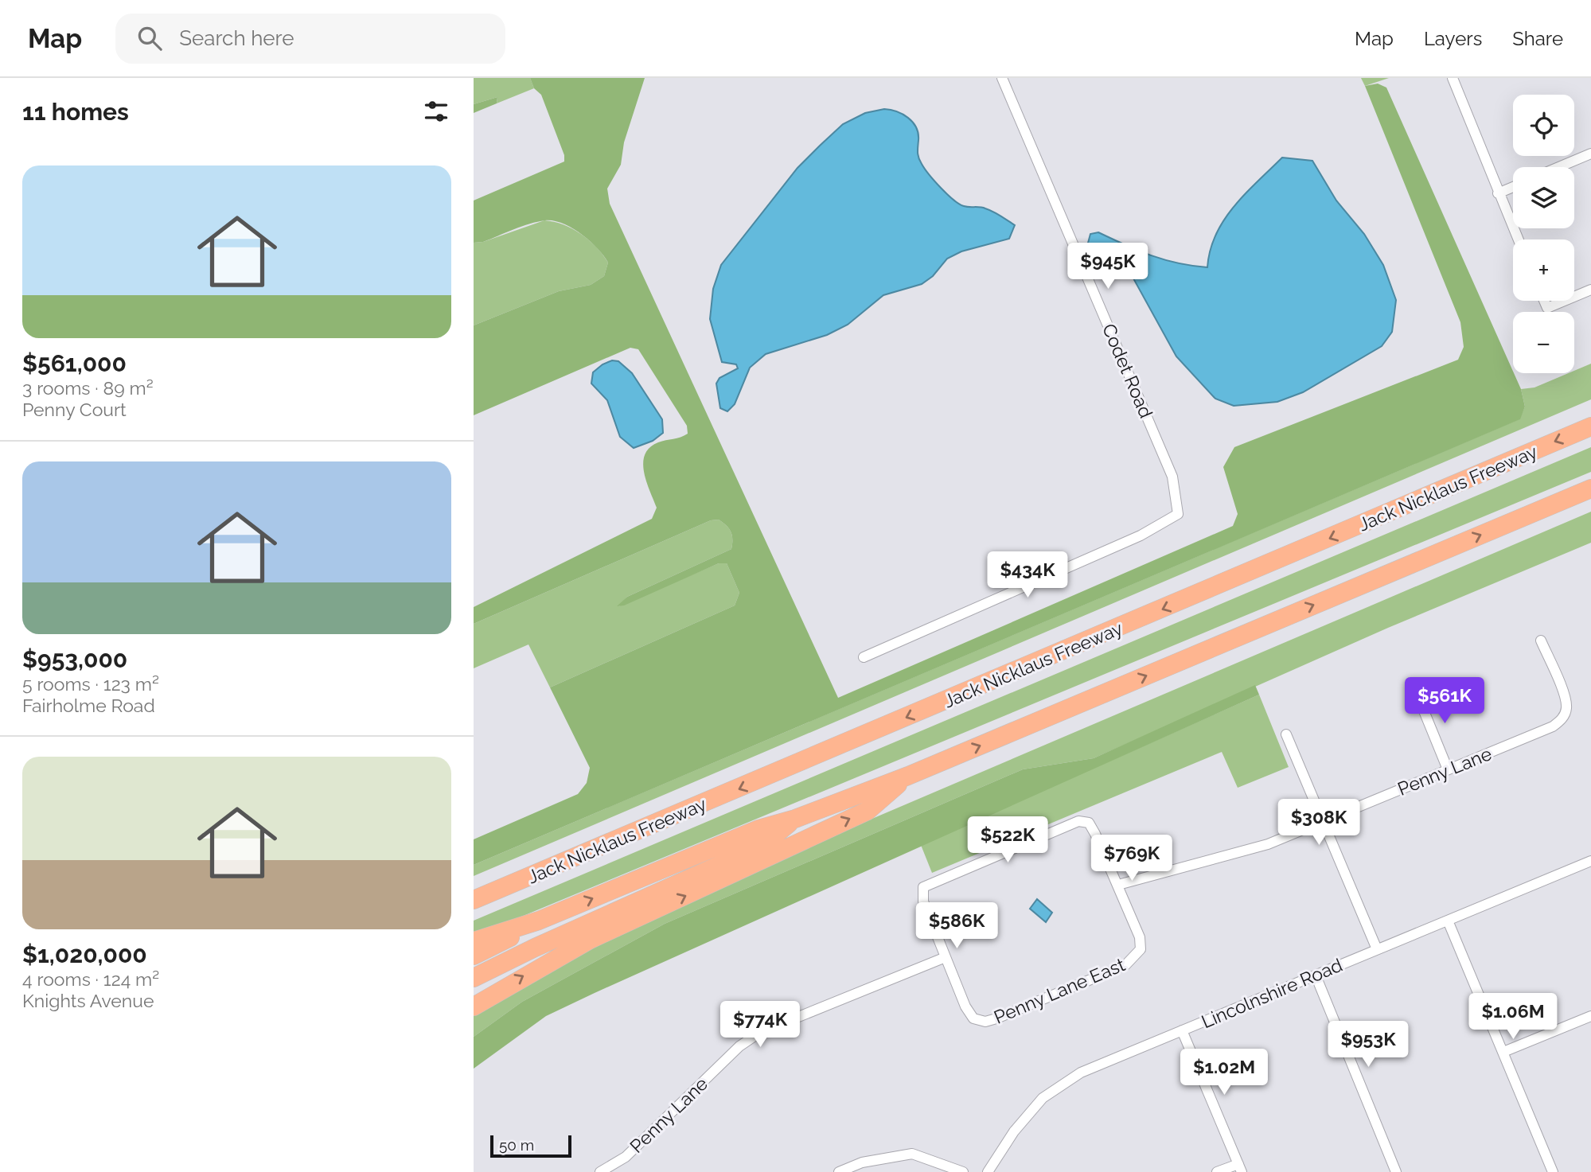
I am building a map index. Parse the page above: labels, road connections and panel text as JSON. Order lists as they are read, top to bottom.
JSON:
{
  "streets": {
    "highway": ["Jack Nicklaus Freeway"],
    "street": [
      "Codet Road",
      "Penny Lane",
      "Penny Lane East",
      "Lincolnshire Road"
    ]
  },
  "crossings": [
    ["Penny Lane", "Penny Lane East"]
  ],
  "scale_bar": "50 m",
  "page": {
    "header": "Map",
    "search": "Search here",
    "nav": ["Map", "Layers", "Share"],
    "heading": "11 homes",
    "map_buttons": ["+", "−"],
    "list": [
      {
        "name": "$561,000",
        "note": "3 rooms · 89 m² · Penny Court"
      },
      {
        "name": "$953,000",
        "note": "5 rooms · 123 m² · Fairholme Road"
      },
      {
        "name": "$1,020,000",
        "note": "4 rooms · 124 m² · Knights Avenue"
      }
    ],
    "price": [
      "$945K",
      "$434K",
      "$561K",
      "$308K",
      "$522K",
      "$769K",
      "$586K",
      "$1.06M",
      "$774K",
      "$953K",
      "$1.02M"
    ],
    "scale": "50 m"
  }
}
